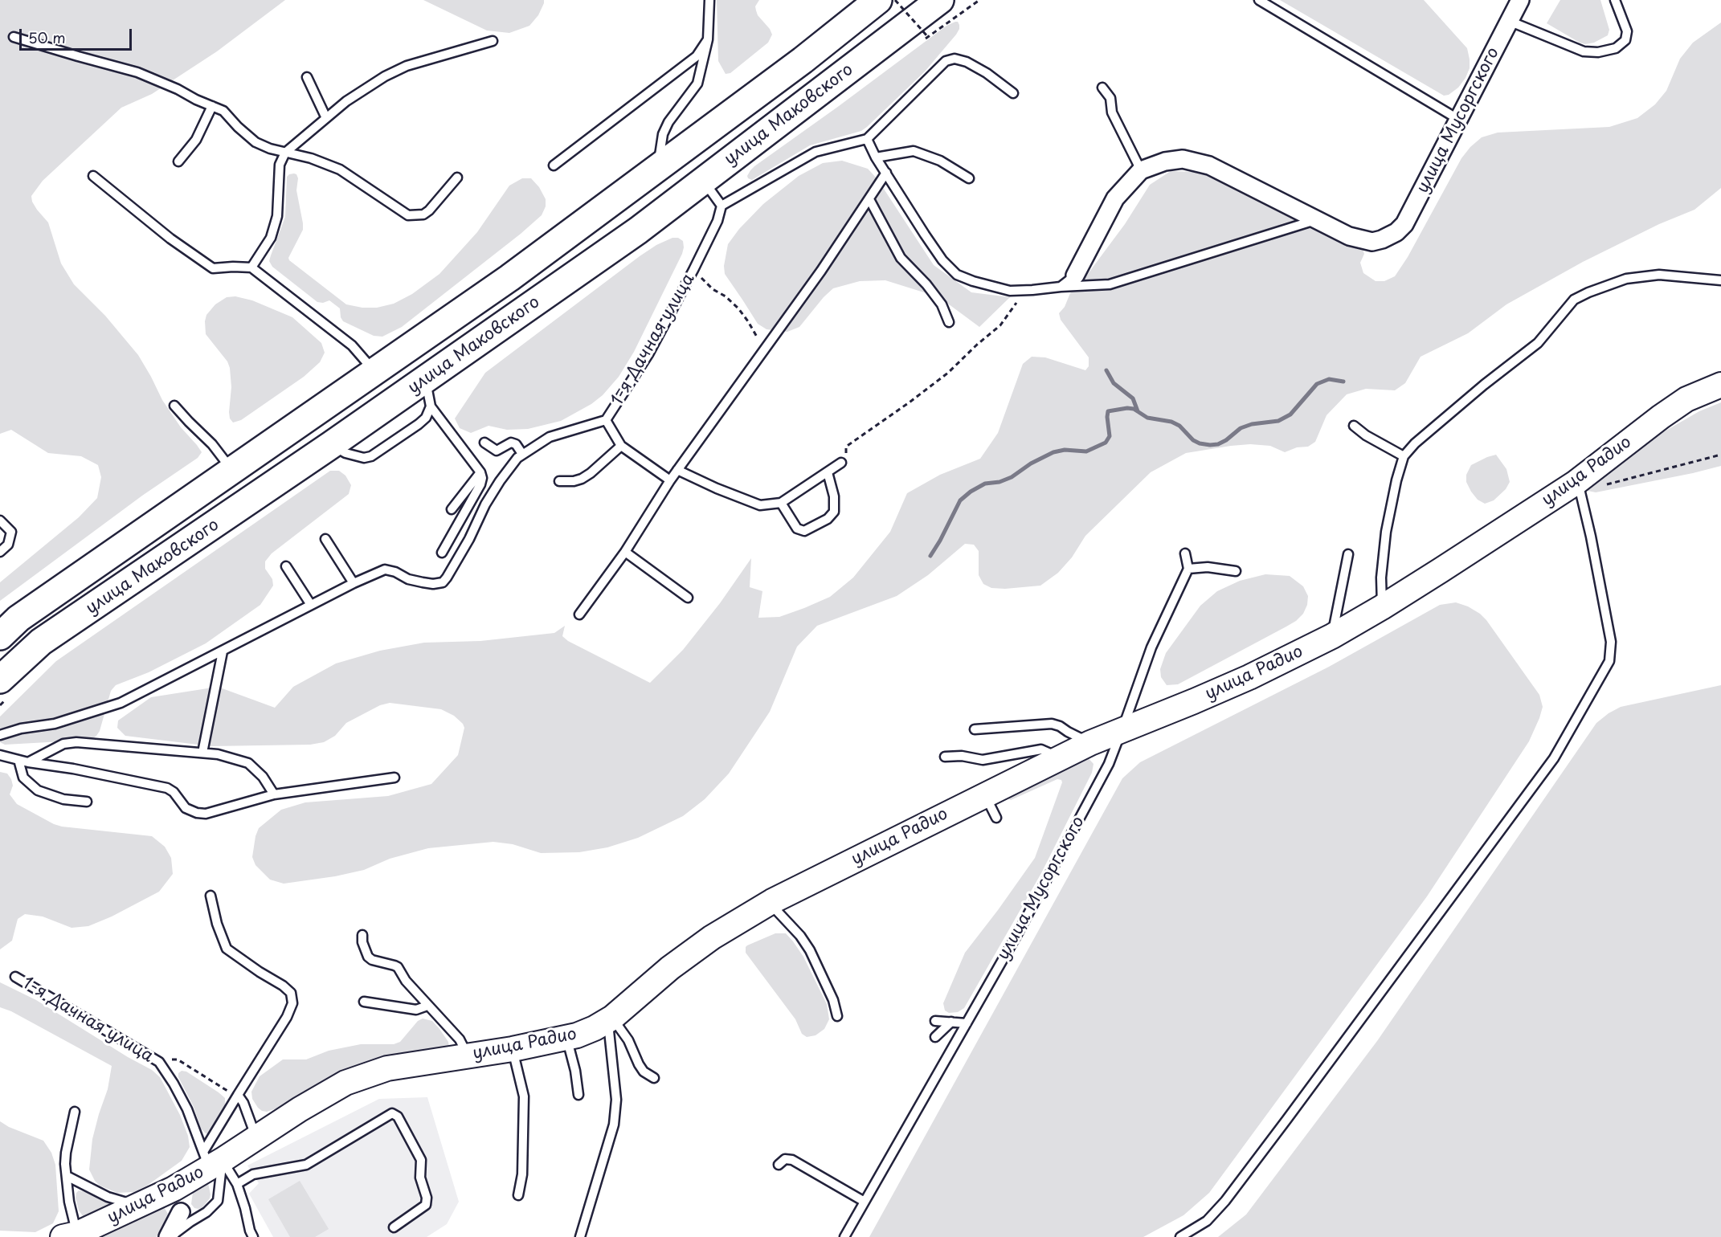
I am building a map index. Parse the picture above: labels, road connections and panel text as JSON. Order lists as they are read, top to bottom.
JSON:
{
  "streets": {
    "highway": ["улица Маковского"],
    "main road": ["улица Радио"],
    "street": ["улица Мусоргского"],
    "lane": ["1-я Дачная улица"]
  },
  "crossings": [
    ["улица Мусоргского", "улица Радио"],
    ["1-я Дачная улица", "улица Радио"]
  ],
  "scale_bar": "50 m"
}
